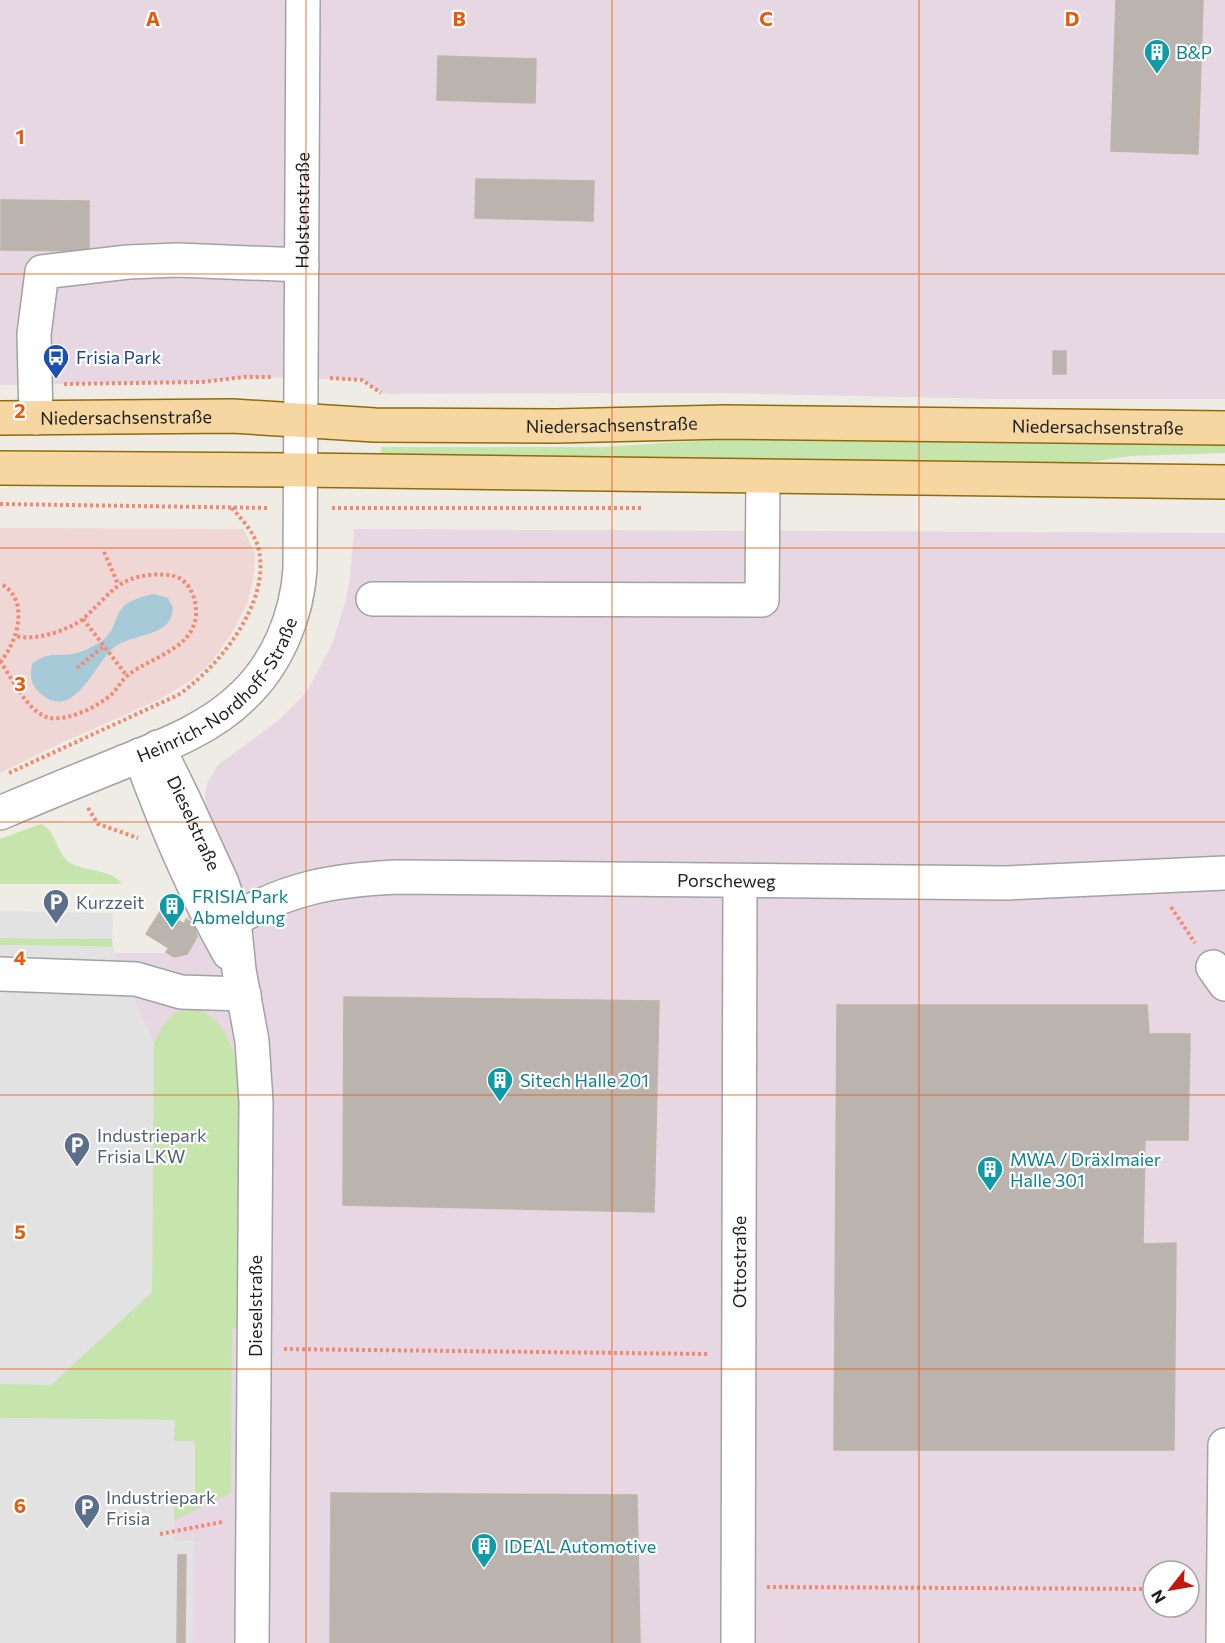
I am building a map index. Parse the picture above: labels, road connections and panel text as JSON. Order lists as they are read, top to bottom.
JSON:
{
  "streets": {
    "main road": ["Niedersachsenstraße"],
    "street": [
      "Holstenstraße",
      "Heinrich-Nordhoff-Straße",
      "Dieselstraße",
      "Porscheweg",
      "Ottostraße"
    ]
  },
  "crossings": [
    ["Holstenstraße", "Niedersachsenstraße"],
    ["Holstenstraße", "Heinrich-Nordhoff-Straße"],
    ["Niedersachsenstraße", "Heinrich-Nordhoff-Straße"],
    ["Heinrich-Nordhoff-Straße", "Dieselstraße"],
    ["Dieselstraße", "Porscheweg"],
    ["Porscheweg", "Ottostraße"]
  ],
  "places": {
    "building": [
      "B&P",
      "FRISIA Park Abmeldung",
      "Sitech Halle 201",
      "MWA / Dräxlmaier Halle 301",
      "IDEAL Automotive"
    ],
    "bus stop": ["Frisia Park"],
    "parking": ["Kurzzeit", "Industriepark Frisia LKW", "Industriepark Frisia"]
  },
  "north": "bottom left",
  "grid": {
    "columns": [
      "A",
      "B",
      "C",
      "D"
    ],
    "rows": [
      "1",
      "2",
      "3",
      "4",
      "5",
      "6"
    ]
  }
}
